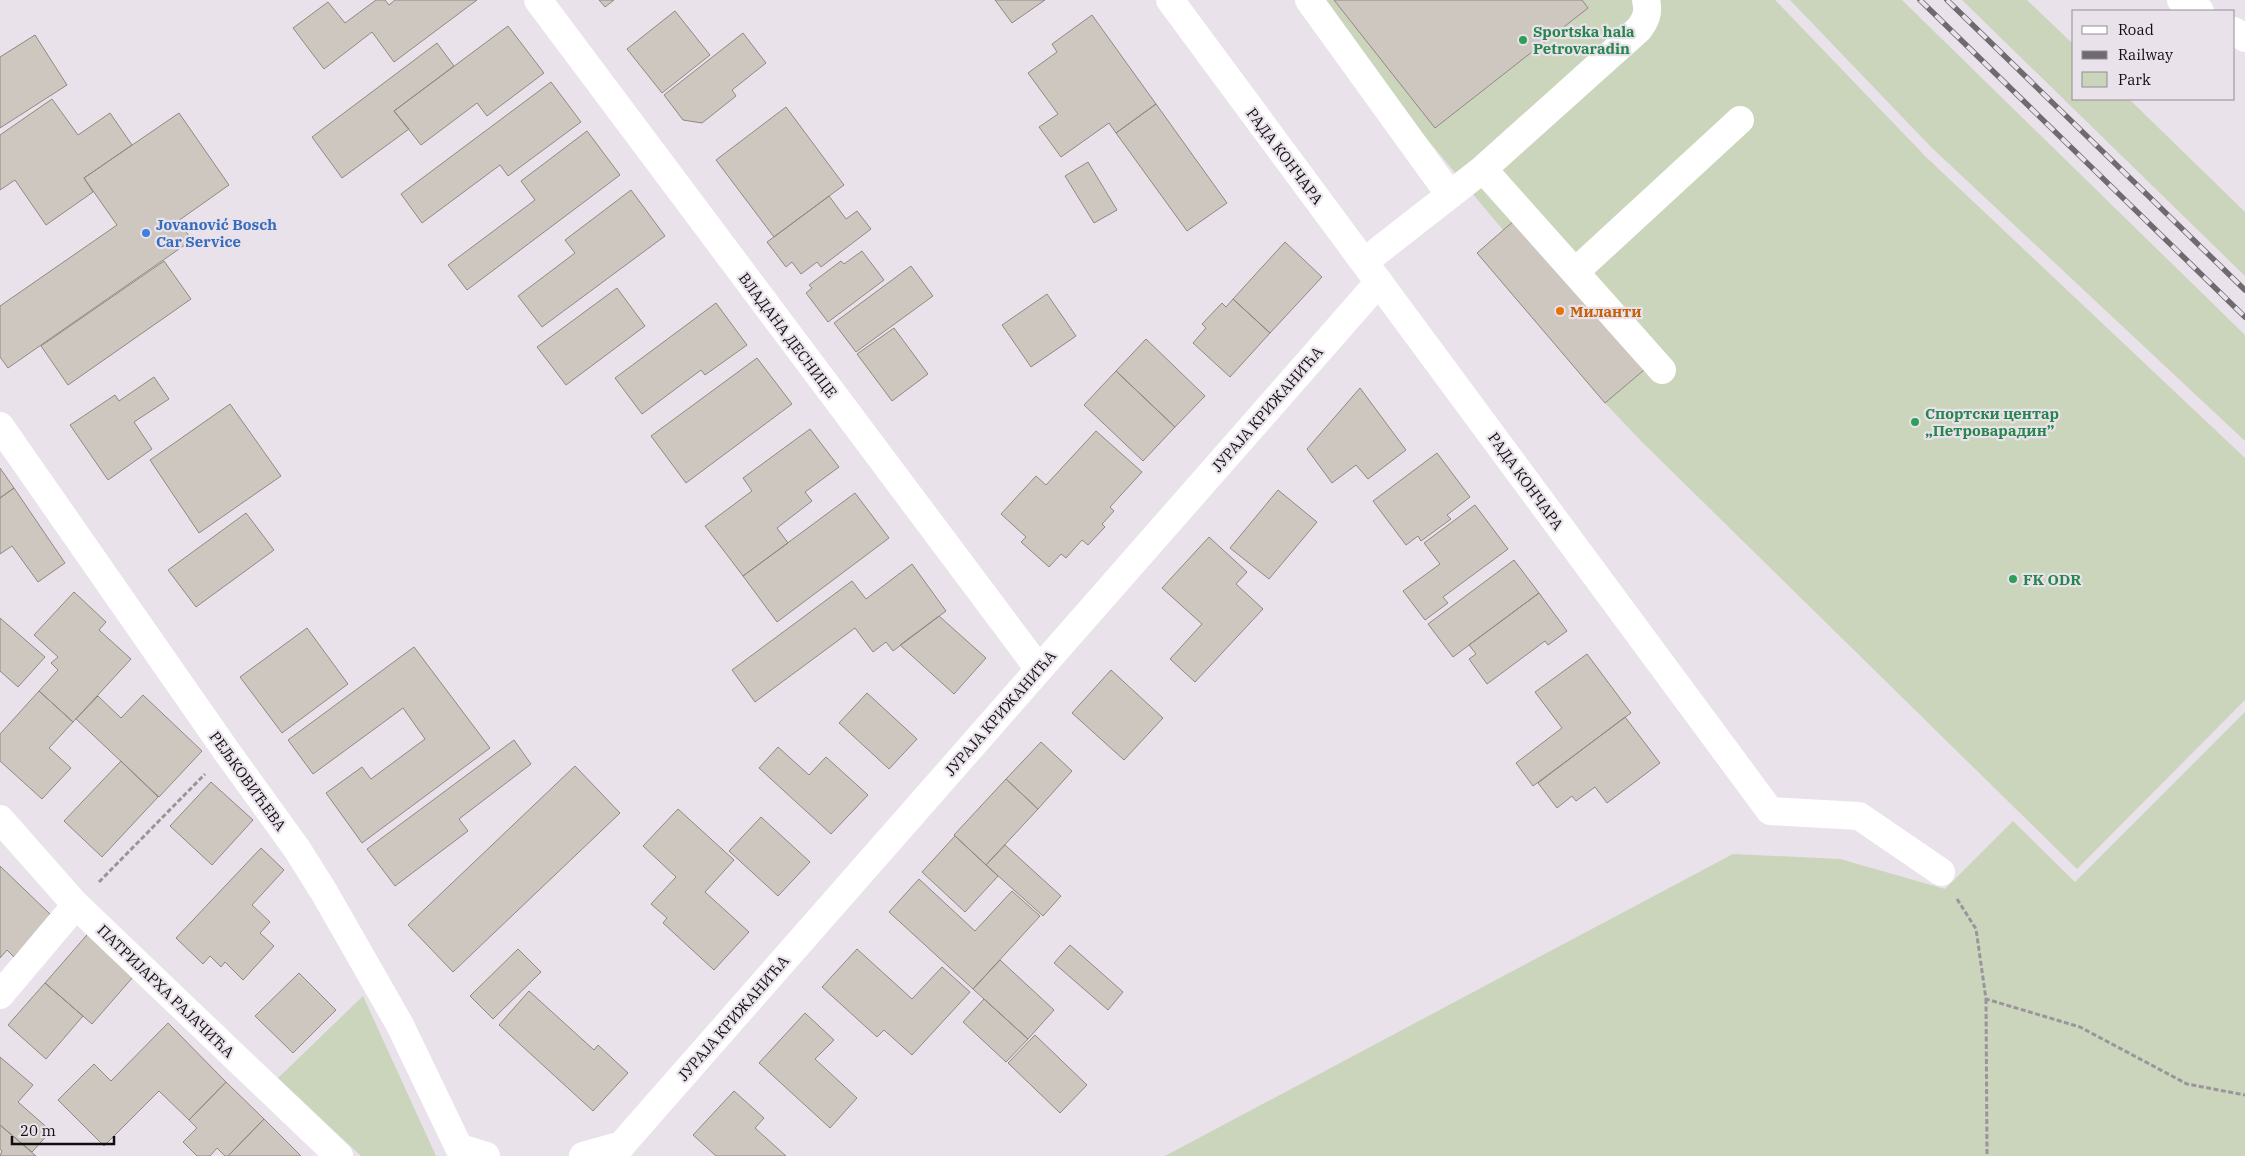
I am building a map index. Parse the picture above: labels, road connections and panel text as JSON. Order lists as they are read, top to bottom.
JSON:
{
  "streets": {
    "street": [
      "РАДА КОНЧАРА",
      "ВЛАДАНА ДЕСНИЦЕ",
      "ЈУРАЈА КРИЖАНИЋА",
      "РЕЉКОВИЋЕВА",
      "ПАТРИЈАРХА РАЈАЧИЋА"
    ]
  },
  "crossings": [
    ["РАДА КОНЧАРА", "ЈУРАЈА КРИЖАНИЋА"],
    ["ВЛАДАНА ДЕСНИЦЕ", "ЈУРАЈА КРИЖАНИЋА"]
  ],
  "places": [
    "Sportska hala Petrovaradin",
    "Jovanović Bosch Car Service",
    "Миланти",
    "Спортски центар „Петроварадин”",
    "FK ODR"
  ],
  "legend": ["Road", "Railway", "Park"],
  "scale_bar": "20 m"
}
